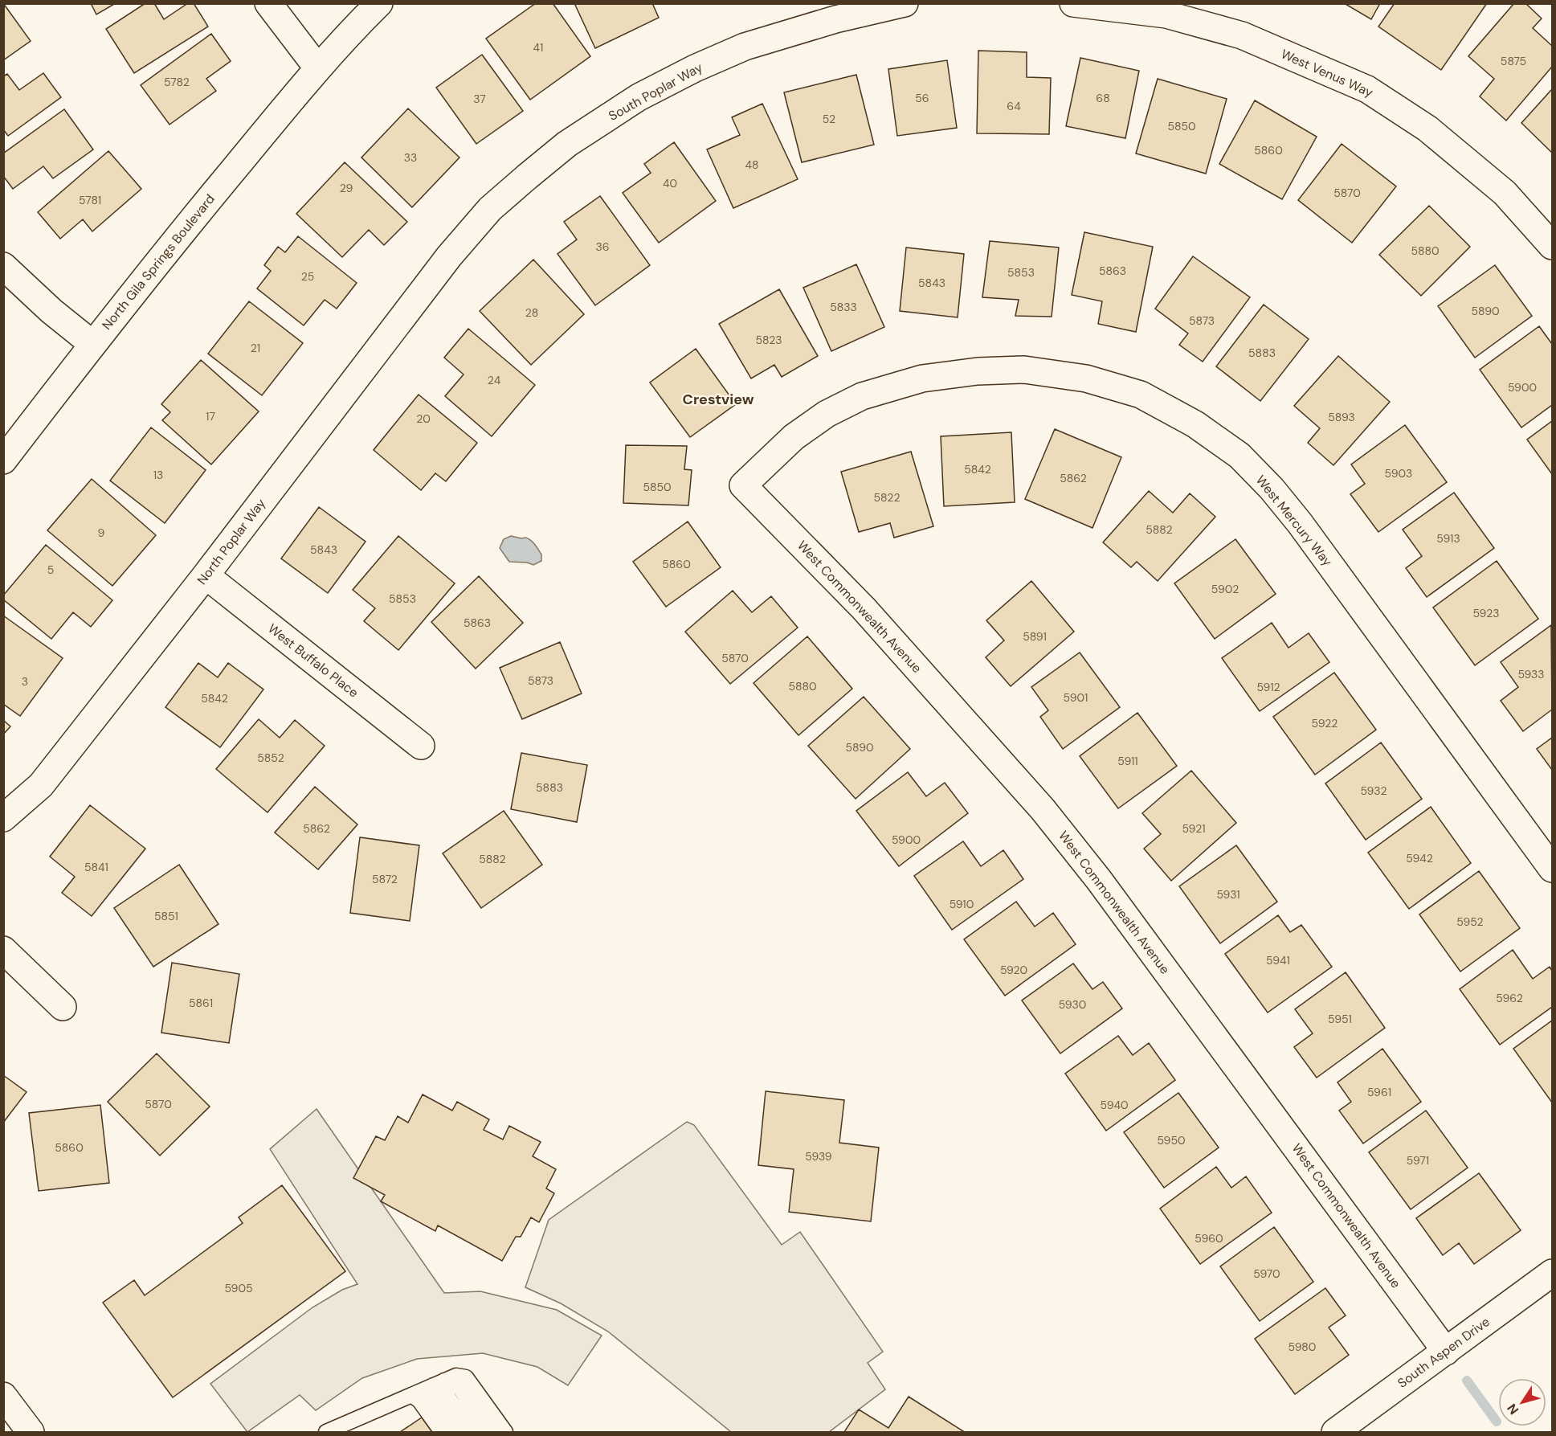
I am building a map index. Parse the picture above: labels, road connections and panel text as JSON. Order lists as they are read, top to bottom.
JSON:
{
  "streets": {
    "street": [
      "West Venus Way",
      "South Poplar Way",
      "North Gila Springs Boulevard",
      "West Mercury Way",
      "North Poplar Way",
      "West Commonwealth Avenue",
      "West Buffalo Place",
      "South Aspen Drive"
    ]
  },
  "crossings": [
    ["South Poplar Way", "North Poplar Way"],
    ["West Mercury Way", "West Commonwealth Avenue"],
    ["North Poplar Way", "West Buffalo Place"],
    ["West Commonwealth Avenue", "South Aspen Drive"]
  ],
  "districts": ["Crestview"],
  "house_numbers": [
    "41",
    "5875",
    "5782",
    "56",
    "68",
    "37",
    "64",
    "52",
    "5850",
    "5860",
    "33",
    "48",
    "40",
    "29",
    "5870",
    "5781",
    "36",
    "5880",
    "5863",
    "5853",
    "25",
    "5843",
    "5833",
    "5890",
    "28",
    "5873",
    "5823",
    "21",
    "5883",
    "24",
    "5900",
    "17",
    "5893",
    "20",
    "5842",
    "5903",
    "13",
    "5862",
    "5850",
    "5822",
    "5882",
    "9",
    "5913",
    "5843",
    "5860",
    "5",
    "5902",
    "5853",
    "5923",
    "5863",
    "5891",
    "5870",
    "5933",
    "5873",
    "3",
    "5880",
    "5912",
    "5901",
    "5842",
    "5922",
    "5890",
    "5852",
    "5911",
    "5883",
    "5932",
    "5862",
    "5921",
    "5900",
    "5942",
    "5882",
    "5841",
    "5872",
    "5931",
    "5910",
    "5851",
    "5952",
    "5941",
    "5920",
    "5962",
    "5861",
    "5930",
    "5951",
    "5961",
    "5870",
    "5940",
    "5950",
    "5860",
    "5939",
    "5971",
    "5960",
    "5970",
    "5905",
    "5980"
  ],
  "north": "bottom left"
}
